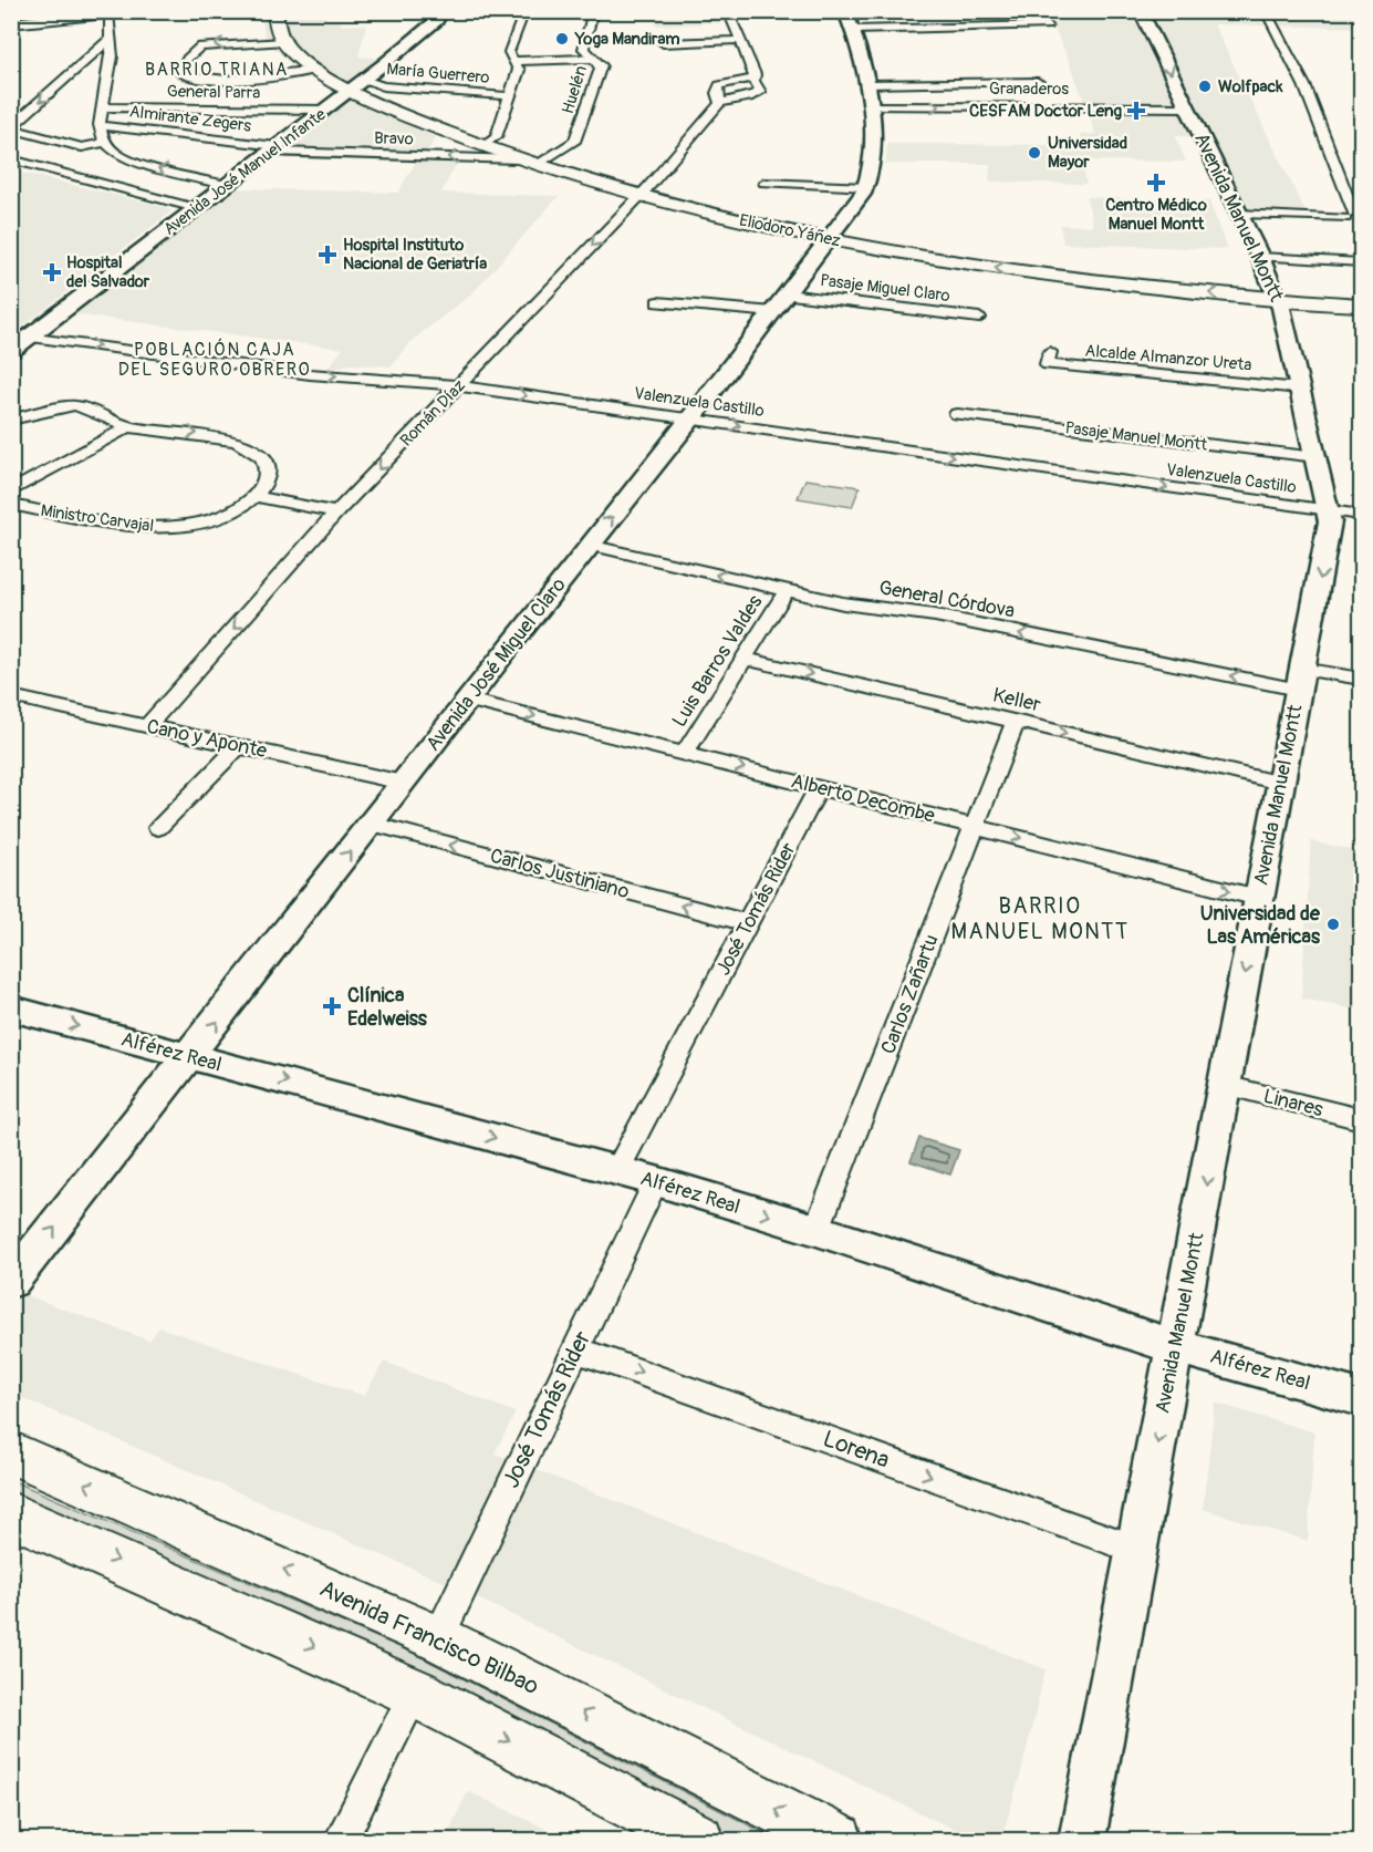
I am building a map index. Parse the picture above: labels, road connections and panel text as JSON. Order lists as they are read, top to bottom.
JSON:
{
  "streets": {
    "main road": ["Eliodoro Yáñez", "Avenida Francisco Bilbao"],
    "street": [
      "María Guerrero",
      "Granaderos",
      "Huelén",
      "General Parra",
      "Almirante Zegers",
      "Bravo",
      "Avenida José Manuel Infante",
      "Avenida Manuel Montt",
      "Pasaje Miguel Claro",
      "Alcalde Almanzor Ureta",
      "Valenzuela Castillo",
      "Román Díaz",
      "Pasaje Manuel Montt",
      "Ministro Carvajal",
      "General Córdova",
      "Luis Barros Valdes",
      "Avenida José Miguel Claro",
      "Keller",
      "Cano y Aponte",
      "Alberto Decombe",
      "Carlos Justiniano",
      "José Tomás Rider",
      "Carlos Zañartu",
      "Alférez Real",
      "Linares",
      "Lorena"
    ]
  },
  "crossings": [
    ["María Guerrero", "Avenida José Manuel Infante"],
    ["María Guerrero", "Eliodoro Yáñez"],
    ["Granaderos", "Avenida Manuel Montt"],
    ["Granaderos", "Avenida José Miguel Claro"],
    ["Huelén", "Eliodoro Yáñez"],
    ["General Parra", "Avenida José Manuel Infante"],
    ["Almirante Zegers", "Bravo"],
    ["Almirante Zegers", "Avenida José Manuel Infante"],
    ["Bravo", "Avenida José Manuel Infante"],
    ["Bravo", "Eliodoro Yáñez"],
    ["Avenida José Manuel Infante", "Eliodoro Yáñez"],
    ["Avenida José Manuel Infante", "Valenzuela Castillo"],
    ["Avenida Manuel Montt", "Eliodoro Yáñez"],
    ["Avenida Manuel Montt", "Alcalde Almanzor Ureta"],
    ["Avenida Manuel Montt", "Valenzuela Castillo"],
    ["Avenida Manuel Montt", "Pasaje Manuel Montt"],
    ["Avenida Manuel Montt", "General Córdova"],
    ["Avenida Manuel Montt", "Keller"],
    ["Avenida Manuel Montt", "Alberto Decombe"],
    ["Avenida Manuel Montt", "Alférez Real"],
    ["Avenida Manuel Montt", "Linares"],
    ["Avenida Manuel Montt", "Lorena"],
    ["Eliodoro Yáñez", "Román Díaz"],
    ["Eliodoro Yáñez", "Avenida José Miguel Claro"],
    ["Pasaje Miguel Claro", "Avenida José Miguel Claro"],
    ["Valenzuela Castillo", "Román Díaz"],
    ["Valenzuela Castillo", "Avenida José Miguel Claro"],
    ["Román Díaz", "Cano y Aponte"],
    ["General Córdova", "Luis Barros Valdes"],
    ["General Córdova", "Avenida José Miguel Claro"],
    ["Luis Barros Valdes", "Keller"],
    ["Luis Barros Valdes", "Alberto Decombe"],
    ["Avenida José Miguel Claro", "Cano y Aponte"],
    ["Avenida José Miguel Claro", "Alberto Decombe"],
    ["Avenida José Miguel Claro", "Carlos Justiniano"],
    ["Avenida José Miguel Claro", "Alférez Real"],
    ["Keller", "Carlos Zañartu"],
    ["Alberto Decombe", "José Tomás Rider"],
    ["Alberto Decombe", "Carlos Zañartu"],
    ["Carlos Justiniano", "José Tomás Rider"],
    ["José Tomás Rider", "Alférez Real"],
    ["José Tomás Rider", "Lorena"],
    ["José Tomás Rider", "Avenida Francisco Bilbao"],
    ["Carlos Zañartu", "Alférez Real"]
  ],
  "one_way": [
    "Bravo",
    "Avenida Manuel Montt",
    "Eliodoro Yáñez",
    "Román Díaz",
    "General Córdova",
    "Avenida José Miguel Claro",
    "Keller",
    "Alberto Decombe",
    "Carlos Justiniano",
    "Alférez Real",
    "Lorena"
  ],
  "districts": ["BARRIO TRIANA", "POBLACIÓN CAJA DEL SEGURO OBRERO", "BARRIO MANUEL MONTT"],
  "places": {
    "other": [
      "Yoga Mandiram",
      "Wolfpack",
      "Universidad Mayor",
      "Universidad de Las Américas"
    ],
    "health": [
      "CESFAM Doctor Leng",
      "Centro Médico Manuel Montt",
      "Hospital Instituto Nacional de Geriatría",
      "Hospital del Salvador",
      "Clínica Edelweiss"
    ]
  }
}
